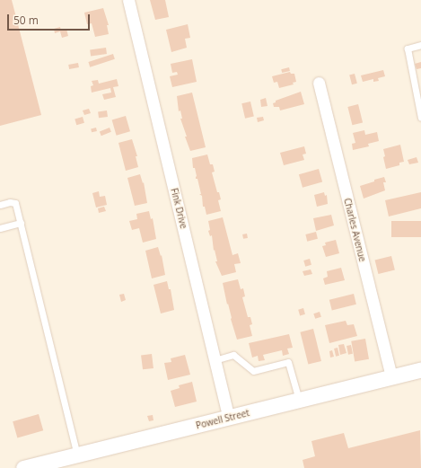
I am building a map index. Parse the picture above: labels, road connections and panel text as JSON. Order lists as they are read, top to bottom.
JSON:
{
  "streets": {
    "street": ["Fink Drive", "Charles Avenue", "Powell Street"]
  },
  "crossings": [
    ["Fink Drive", "Powell Street"],
    ["Charles Avenue", "Powell Street"]
  ],
  "scale_bar": "50 m"
}
